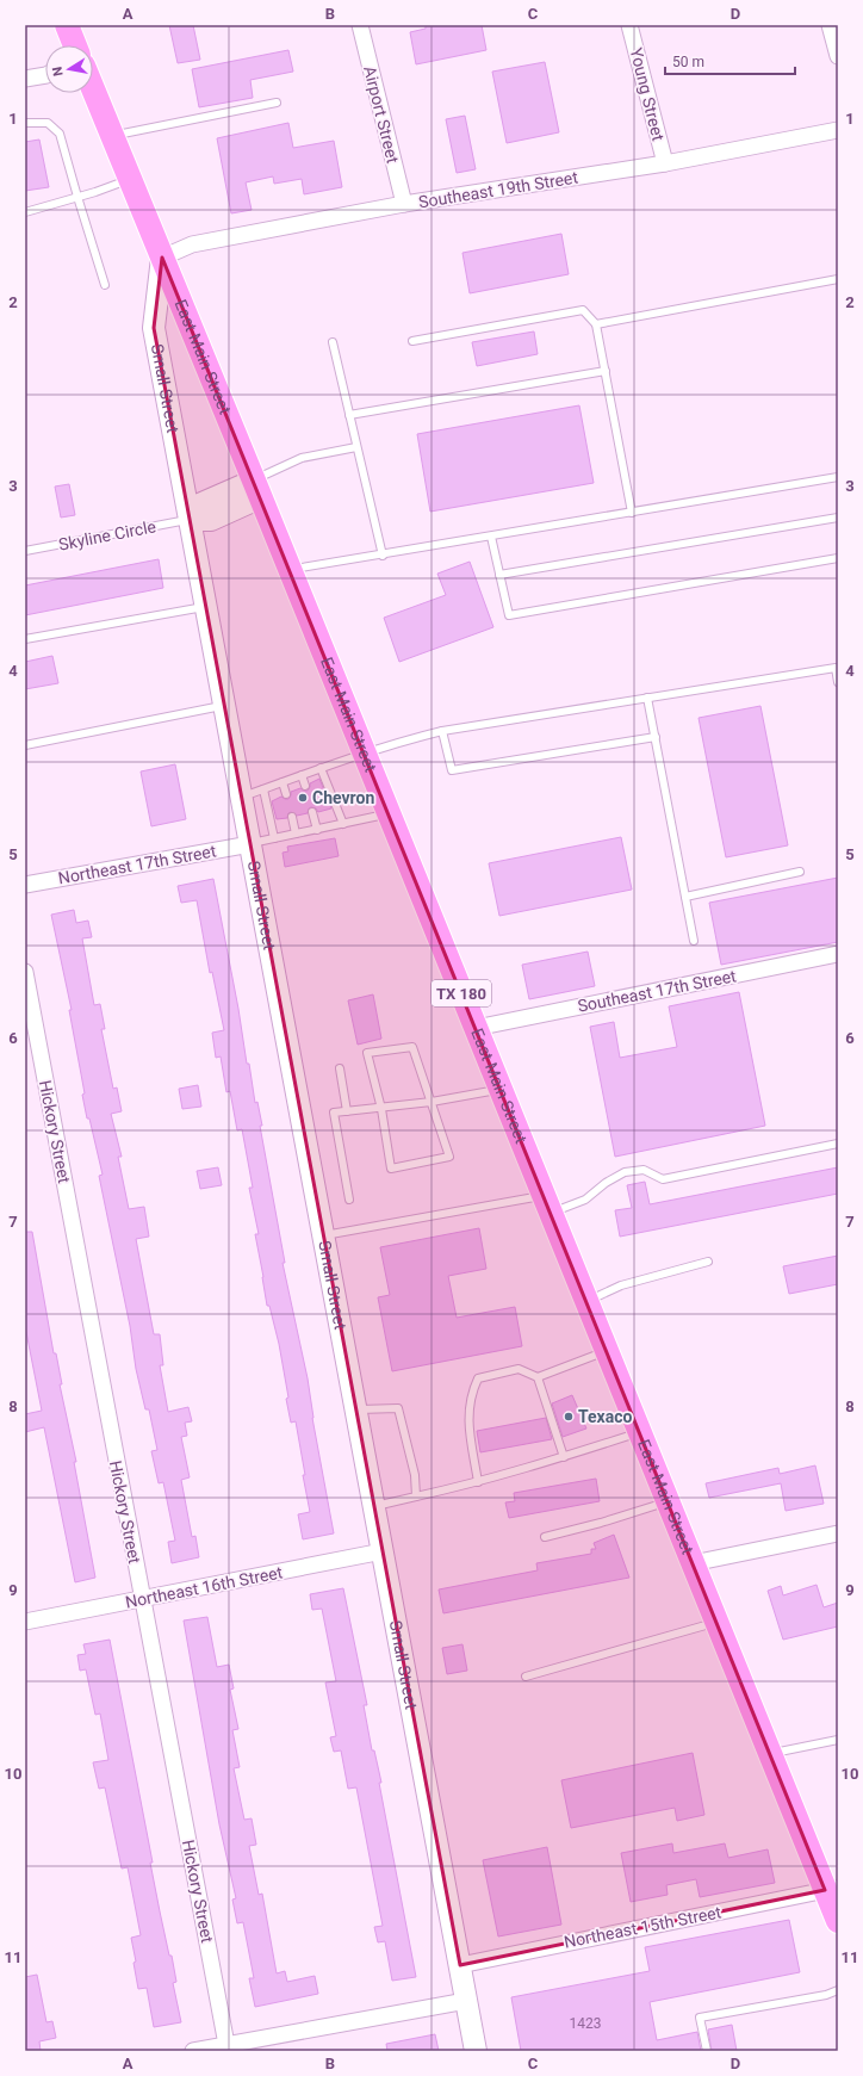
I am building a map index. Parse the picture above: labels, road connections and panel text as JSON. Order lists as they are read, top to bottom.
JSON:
{
  "streets": {
    "main road": ["East Main Street", "TX 180"],
    "street": [
      "Young Street",
      "Airport Street",
      "Southeast 19th Street",
      "Small Street",
      "Northeast 17th Street",
      "Southeast 17th Street",
      "Hickory Street",
      "Northeast 16th Street",
      "Northeast 15th Street"
    ],
    "lane": ["Skyline Circle"]
  },
  "crossings": [
    ["Young Street", "Southeast 19th Street"],
    ["Airport Street", "Southeast 19th Street"],
    ["Southeast 19th Street", "East Main Street"],
    ["Southeast 19th Street", "Small Street"],
    ["East Main Street", "Small Street"],
    ["East Main Street", "Southeast 17th Street"],
    ["East Main Street", "Northeast 15th Street"],
    ["Small Street", "Skyline Circle"],
    ["Small Street", "Northeast 17th Street"],
    ["Small Street", "Northeast 16th Street"],
    ["Small Street", "Northeast 15th Street"],
    ["Hickory Street", "Northeast 16th Street"]
  ],
  "places": ["Chevron", "Texaco"],
  "house_numbers": ["1423"],
  "scale_bar": "50 m",
  "north": "left",
  "grid": {
    "columns": [
      "A",
      "B",
      "C",
      "D"
    ],
    "rows": [
      "1",
      "2",
      "3",
      "4",
      "5",
      "6",
      "7",
      "8",
      "9",
      "10",
      "11"
    ]
  }
}
